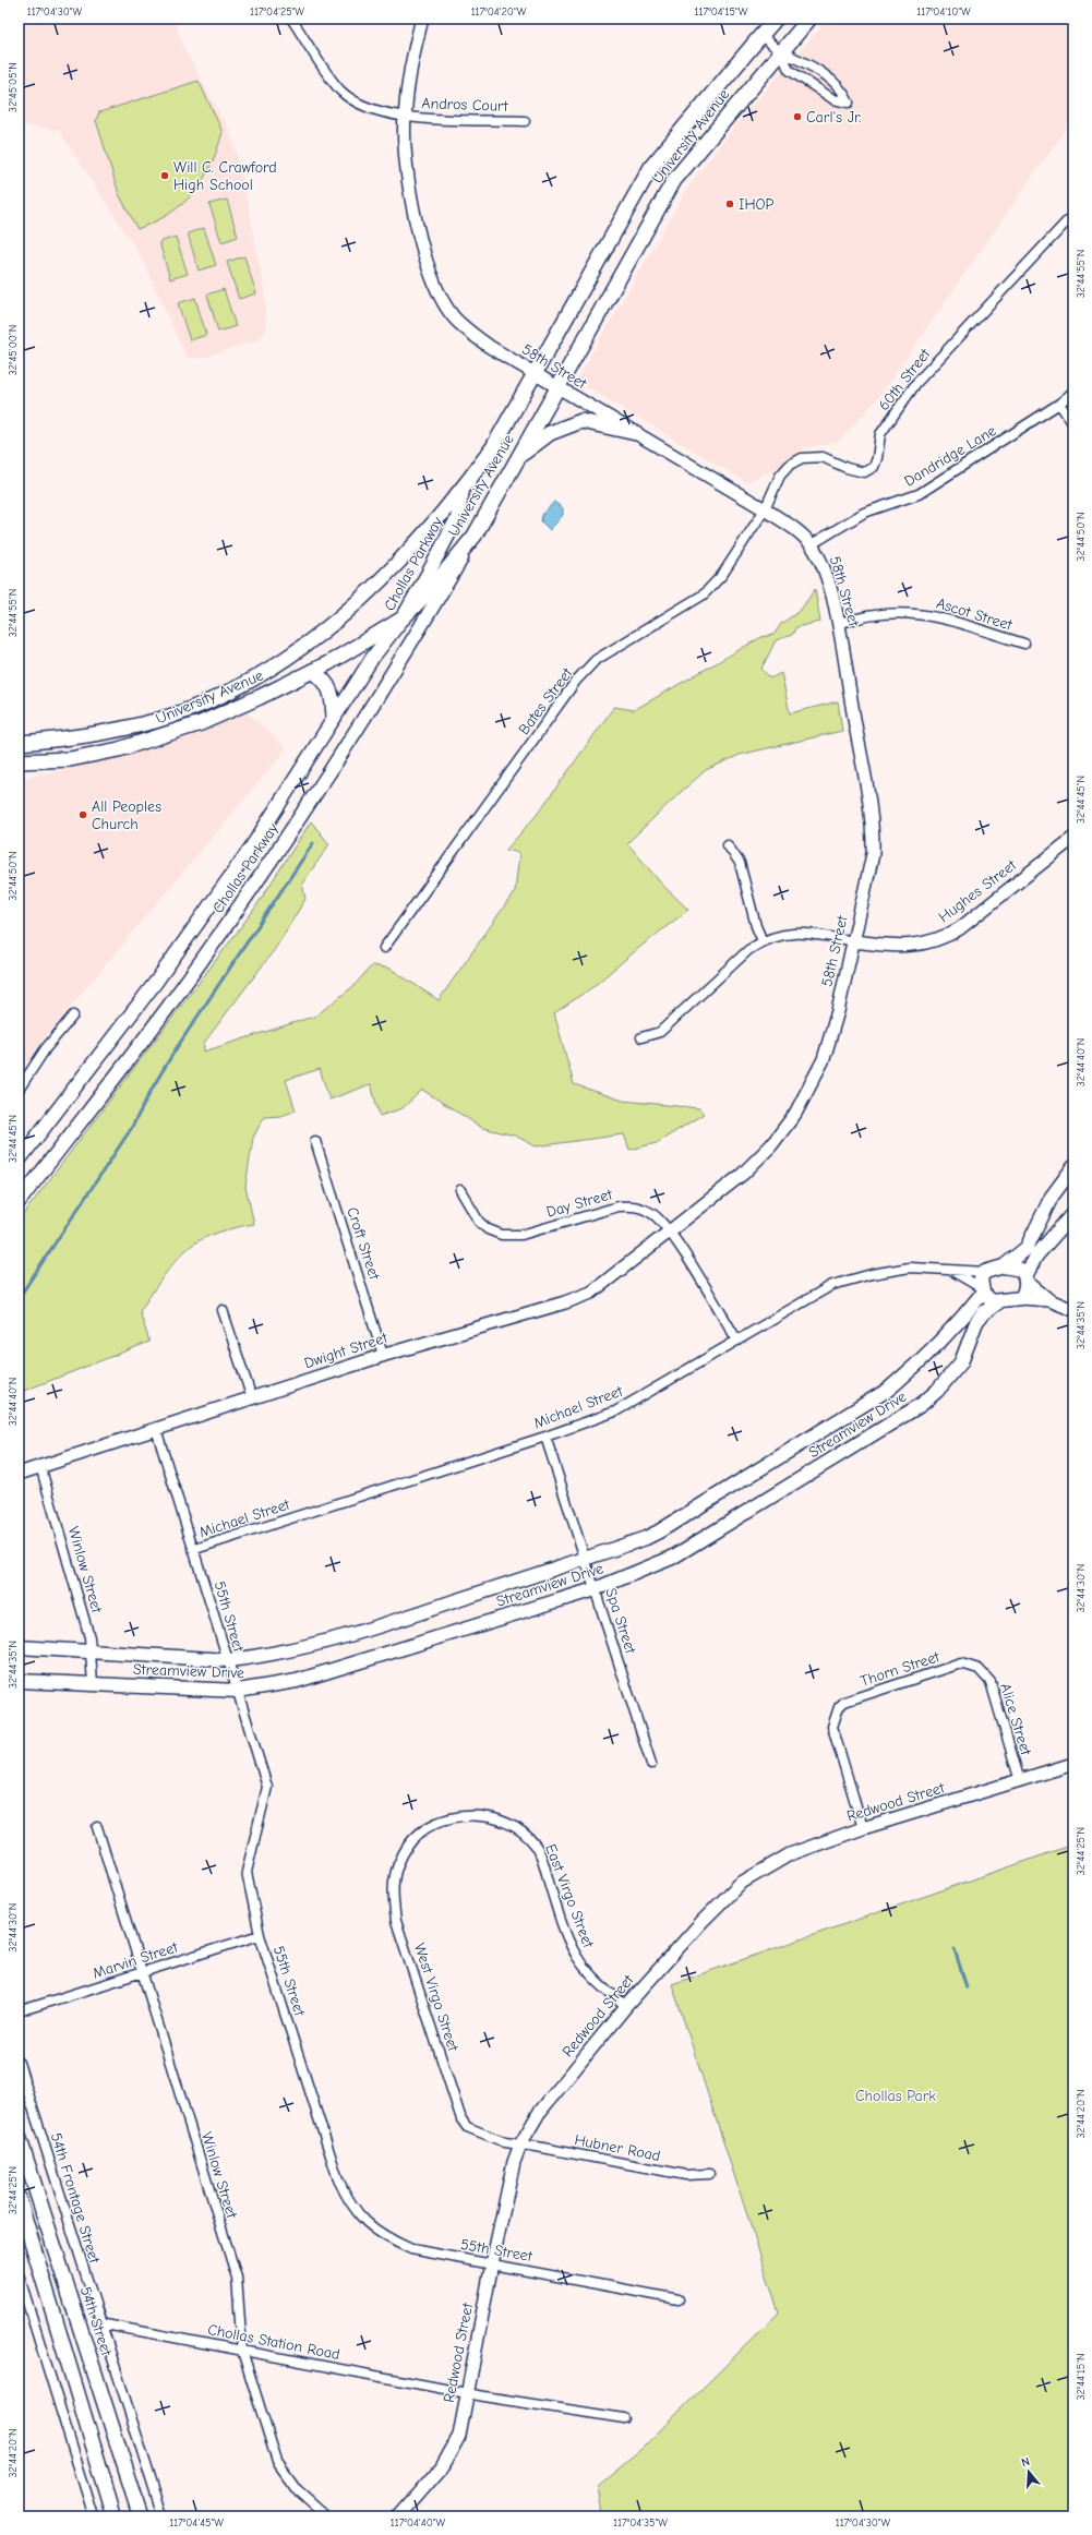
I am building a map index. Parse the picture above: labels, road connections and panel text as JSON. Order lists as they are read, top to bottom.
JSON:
{
  "streets": {
    "main road": [
      "University Avenue",
      "Chollas Parkway",
      "Streamview Drive",
      "54th Street"
    ],
    "street": [
      "Andros Court",
      "58th Street",
      "60th Street",
      "Dandridge Lane",
      "Ascot Street",
      "Bates Street",
      "Hughes Street",
      "Day Street",
      "Croft Street",
      "Dwight Street",
      "Michael Street",
      "Winlow Street",
      "55th Street",
      "Spa Street",
      "Thorn Street",
      "Alice Street",
      "Redwood Street",
      "East Virgo Street",
      "Marvin Street",
      "West Virgo Street",
      "Hubner Road",
      "54th Frontage Street",
      "Chollas Station Road"
    ]
  },
  "crossings": [
    ["Andros Court", "58th Street"],
    ["University Avenue", "58th Street"],
    ["University Avenue", "Chollas Parkway"],
    ["58th Street", "60th Street"],
    ["58th Street", "Dandridge Lane"],
    ["58th Street", "Ascot Street"],
    ["58th Street", "Bates Street"],
    ["58th Street", "Hughes Street"],
    ["58th Street", "Day Street"],
    ["58th Street", "Dwight Street"],
    ["60th Street", "Bates Street"],
    ["Day Street", "Dwight Street"],
    ["Day Street", "Michael Street"],
    ["Croft Street", "Dwight Street"],
    ["Dwight Street", "Winlow Street"],
    ["Dwight Street", "55th Street"],
    ["Michael Street", "Streamview Drive"],
    ["Michael Street", "55th Street"],
    ["Michael Street", "Spa Street"],
    ["Streamview Drive", "Winlow Street"],
    ["Streamview Drive", "55th Street"],
    ["Streamview Drive", "Spa Street"],
    ["Winlow Street", "Marvin Street"],
    ["Winlow Street", "Chollas Station Road"],
    ["55th Street", "Redwood Street"],
    ["55th Street", "Marvin Street"],
    ["Thorn Street", "Alice Street"],
    ["Thorn Street", "Redwood Street"],
    ["Alice Street", "Redwood Street"],
    ["Redwood Street", "East Virgo Street"],
    ["Redwood Street", "West Virgo Street"],
    ["Redwood Street", "Hubner Road"],
    ["Redwood Street", "Chollas Station Road"],
    ["East Virgo Street", "West Virgo Street"],
    ["West Virgo Street", "Hubner Road"],
    ["54th Frontage Street", "Chollas Station Road"]
  ],
  "parks": ["Chollas Park"],
  "places": [
    "Carl's Jr.",
    "Will C. Crawford High School",
    "IHOP",
    "All Peoples Church"
  ],
  "north": "top",
  "coordinates": [
    "117°04'30\"W",
    "117°04'25\"W",
    "117°04'20\"W",
    "117°04'15\"W",
    "117°04'10\"W",
    "32°45'05\"N",
    "32°44'55\"N",
    "32°45'00\"N",
    "32°44'50\"N",
    "32°44'45\"N",
    "32°44'40\"N",
    "32°44'35\"N",
    "32°44'30\"N",
    "32°44'25\"N",
    "32°44'20\"N",
    "32°44'15\"N",
    "117°04'45\"W",
    "117°04'40\"W",
    "117°04'35\"W"
  ]
}
